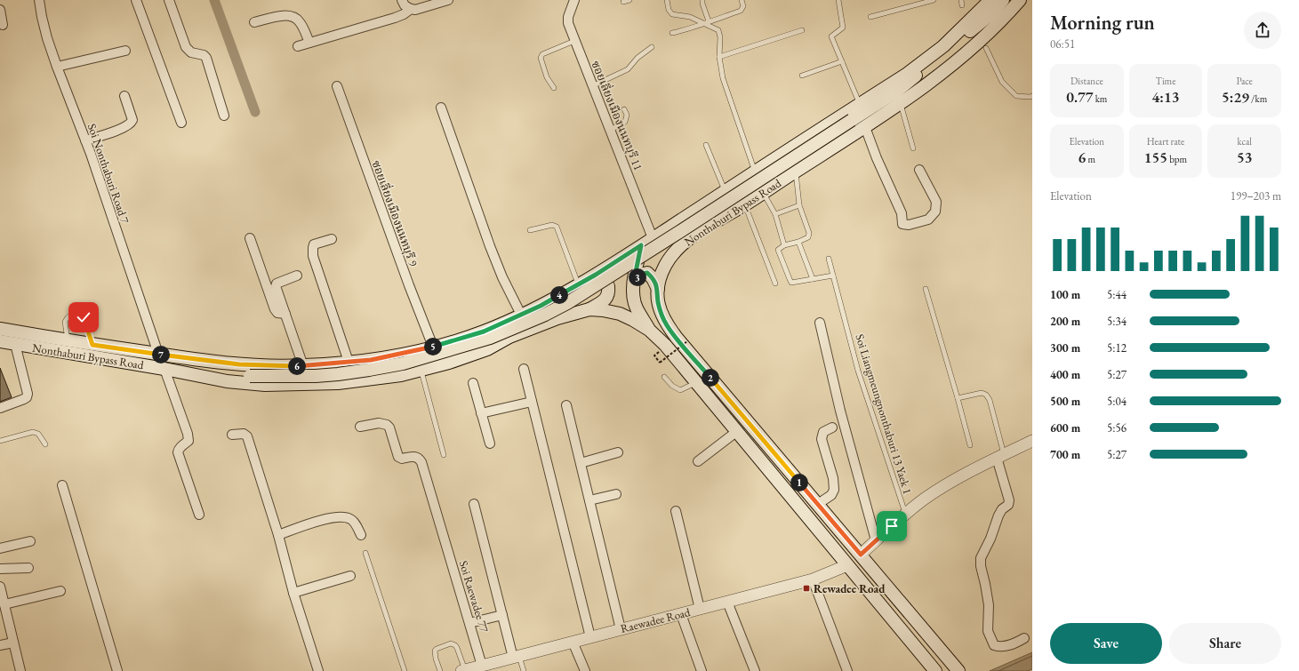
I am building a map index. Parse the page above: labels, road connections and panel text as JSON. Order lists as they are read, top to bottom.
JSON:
{
  "streets": {
    "main road": ["Nonthaburi Bypass Road"],
    "street": [
      "ซอยเลี่ยงเมืองนนทบุรี 11",
      "Soi Nonthaburi Road 7",
      "ซอยเลี่ยงเมืองนนทบุรี 9",
      "Soi Raewadee 77",
      "Raewadee Road"
    ],
    "lane": ["Soi Liangmeungnonthaburi 13 Yaek 1"]
  },
  "crossings": [
    ["ซอยเลี่ยงเมืองนนทบุรี 11", "Nonthaburi Bypass Road"],
    ["Soi Nonthaburi Road 7", "Nonthaburi Bypass Road"],
    ["Nonthaburi Bypass Road", "ซอยเลี่ยงเมืองนนทบุรี 9"],
    ["Nonthaburi Bypass Road", "Raewadee Road"],
    ["Soi Raewadee 77", "Raewadee Road"]
  ],
  "places": {
    "transit": ["Rewadee Road"]
  },
  "page": {
    "heading": ["Morning run", "06:51"],
    "stats": [
      ["Distance", "0.77 km"],
      ["Time", "4:13"],
      ["Pace", "5:29 /km"],
      ["Elevation", "6 m"],
      ["Heart rate", "155 bpm"],
      ["kcal", "53"]
    ],
    "chart": ["Elevation", "199–203 m"],
    "pins": [
      "3",
      "4",
      "5",
      "7",
      "6",
      "2",
      "1"
    ],
    "list": [
      {
        "name": "100 m",
        "note": "5:44"
      },
      {
        "name": "200 m",
        "note": "5:34"
      },
      {
        "name": "300 m",
        "note": "5:12"
      },
      {
        "name": "400 m",
        "note": "5:27"
      },
      {
        "name": "500 m",
        "note": "5:04"
      },
      {
        "name": "600 m",
        "note": "5:56"
      },
      {
        "name": "700 m",
        "note": "5:27"
      }
    ],
    "buttons": ["Save", "Share"]
  }
}
